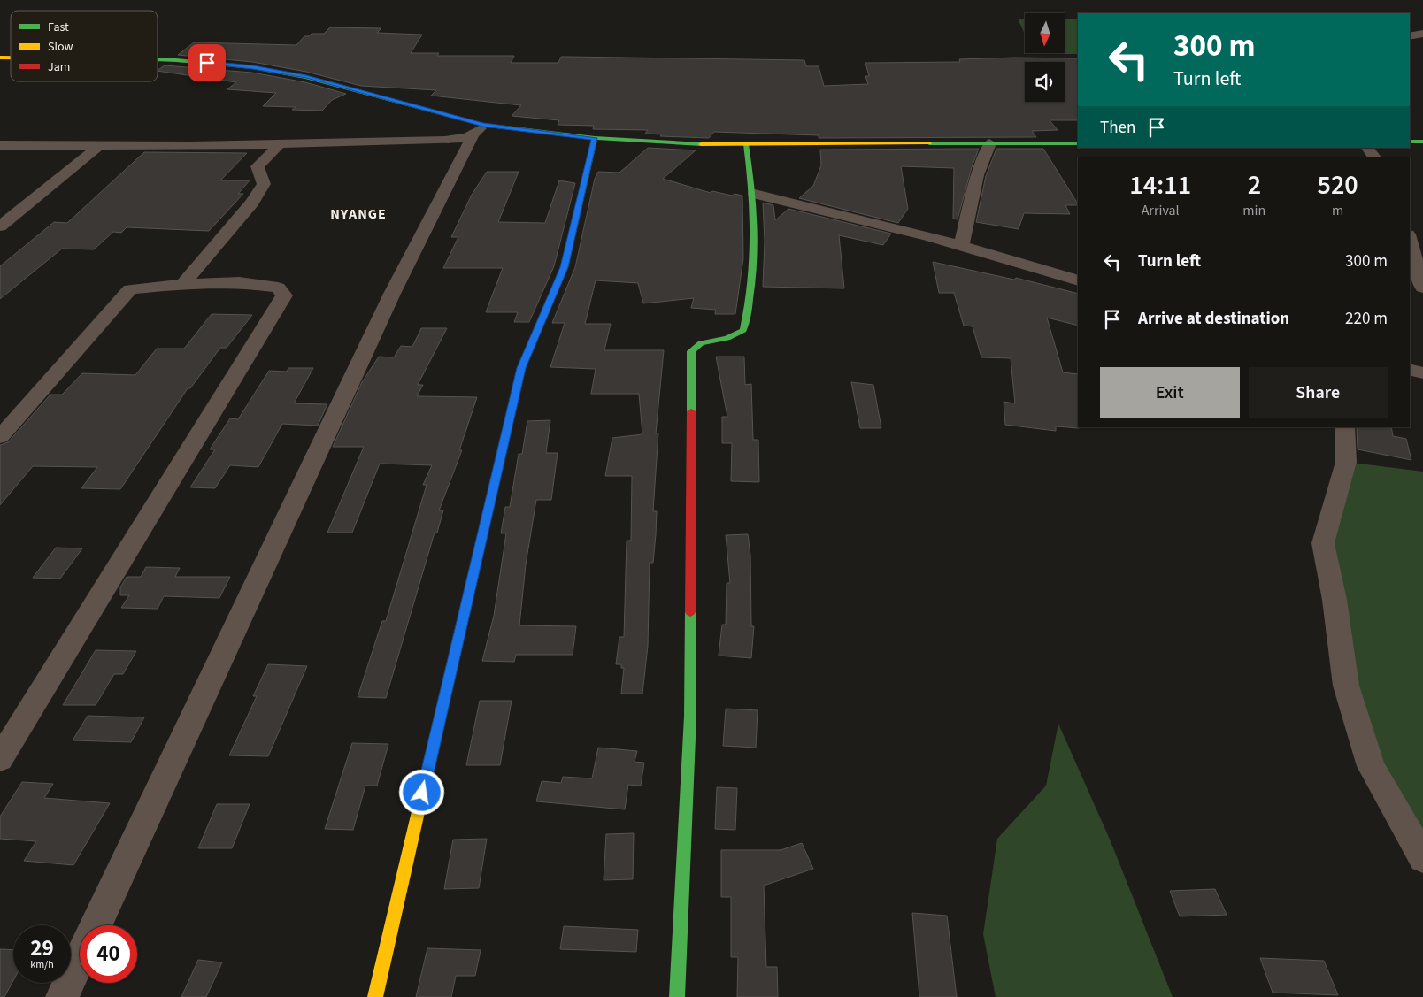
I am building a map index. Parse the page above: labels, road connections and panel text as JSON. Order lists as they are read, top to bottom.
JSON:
{
  "districts": ["NYANGE"],
  "legend": ["Fast", "Slow", "Jam"],
  "north": "bottom",
  "page": {
    "turn": ["300 m", "Turn left"],
    "then": "Then",
    "eta": [
      "14:11",
      "Arrival",
      "2",
      "min",
      "520",
      "m"
    ],
    "list": [
      {
        "name": "Turn left",
        "value": "300 m"
      },
      {
        "name": "Arrive at destination",
        "value": "220 m"
      }
    ],
    "buttons": ["Exit", "Share"],
    "speed": "29 km/h",
    "limit": "40"
  }
}
